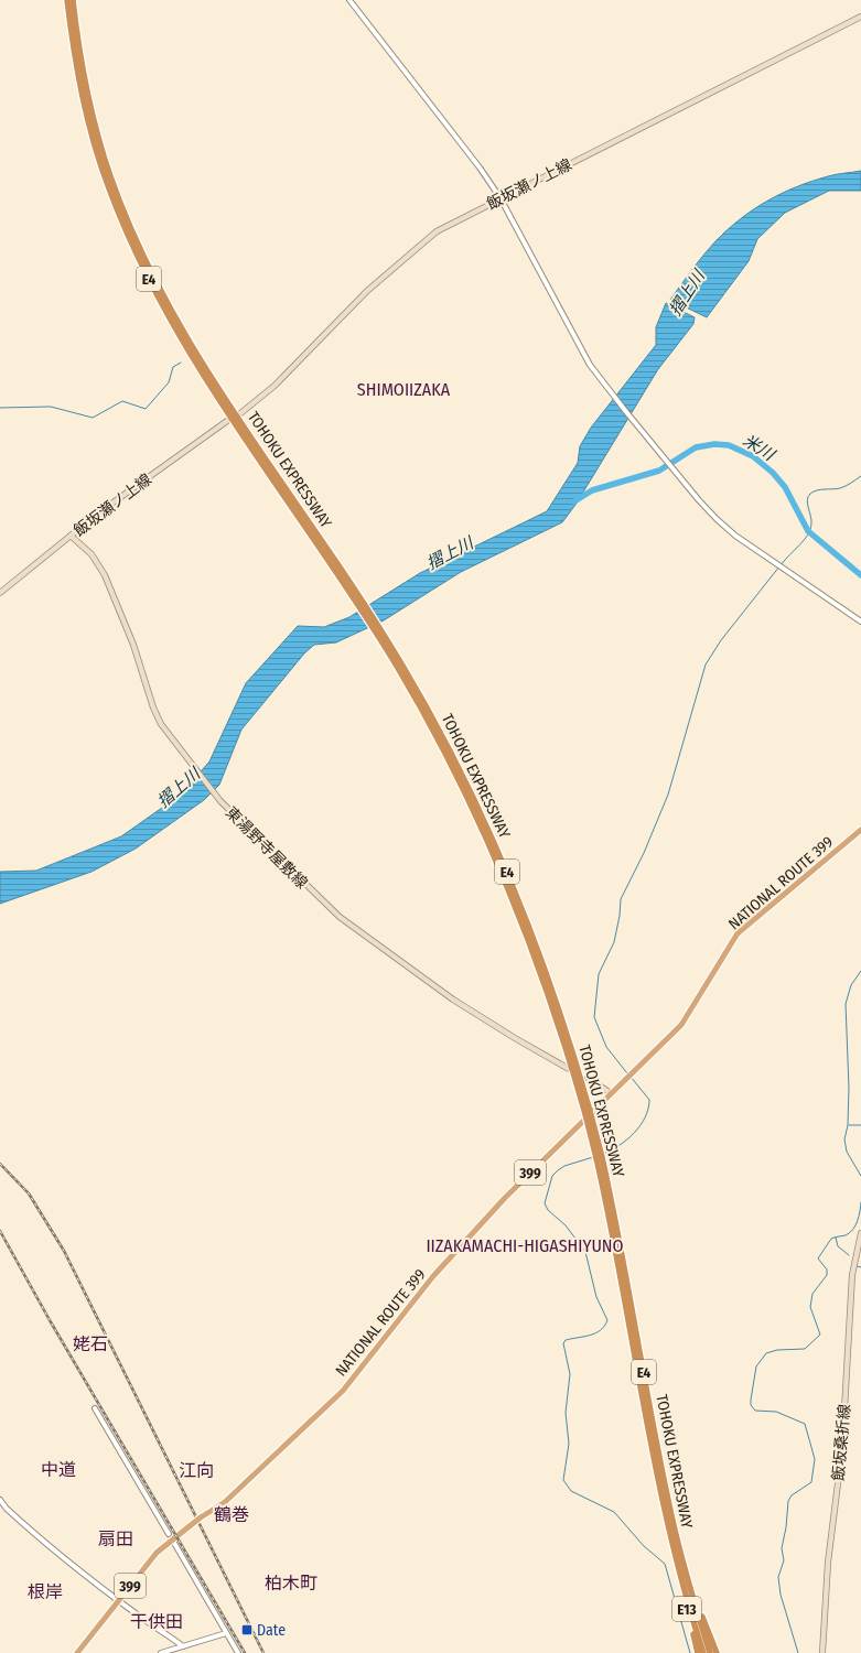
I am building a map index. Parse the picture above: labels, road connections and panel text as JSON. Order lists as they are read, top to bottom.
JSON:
{
  "streets": {
    "highway": [
      "E4",
      "TOHOKU EXPRESSWAY",
      "NATIONAL ROUTE 399",
      "399",
      "E13"
    ],
    "main road": ["飯坂瀬ノ上線", "東湯野寺屋敷線", "飯坂桑折線"]
  },
  "crossings": [
    ["飯坂瀬ノ上線", "東湯野寺屋敷線"],
    ["TOHOKU EXPRESSWAY", "E13"]
  ],
  "districts": [
    "SHIMOIIZAKA",
    "IIZAKAMACHI-HIGASHIYUNO",
    "姥石",
    "中道",
    "江向",
    "鶴巻",
    "扇田",
    "柏木町",
    "根岸",
    "干供田"
  ],
  "water": ["摺上川", "米川"],
  "places": {
    "transit": ["Date"]
  }
}
